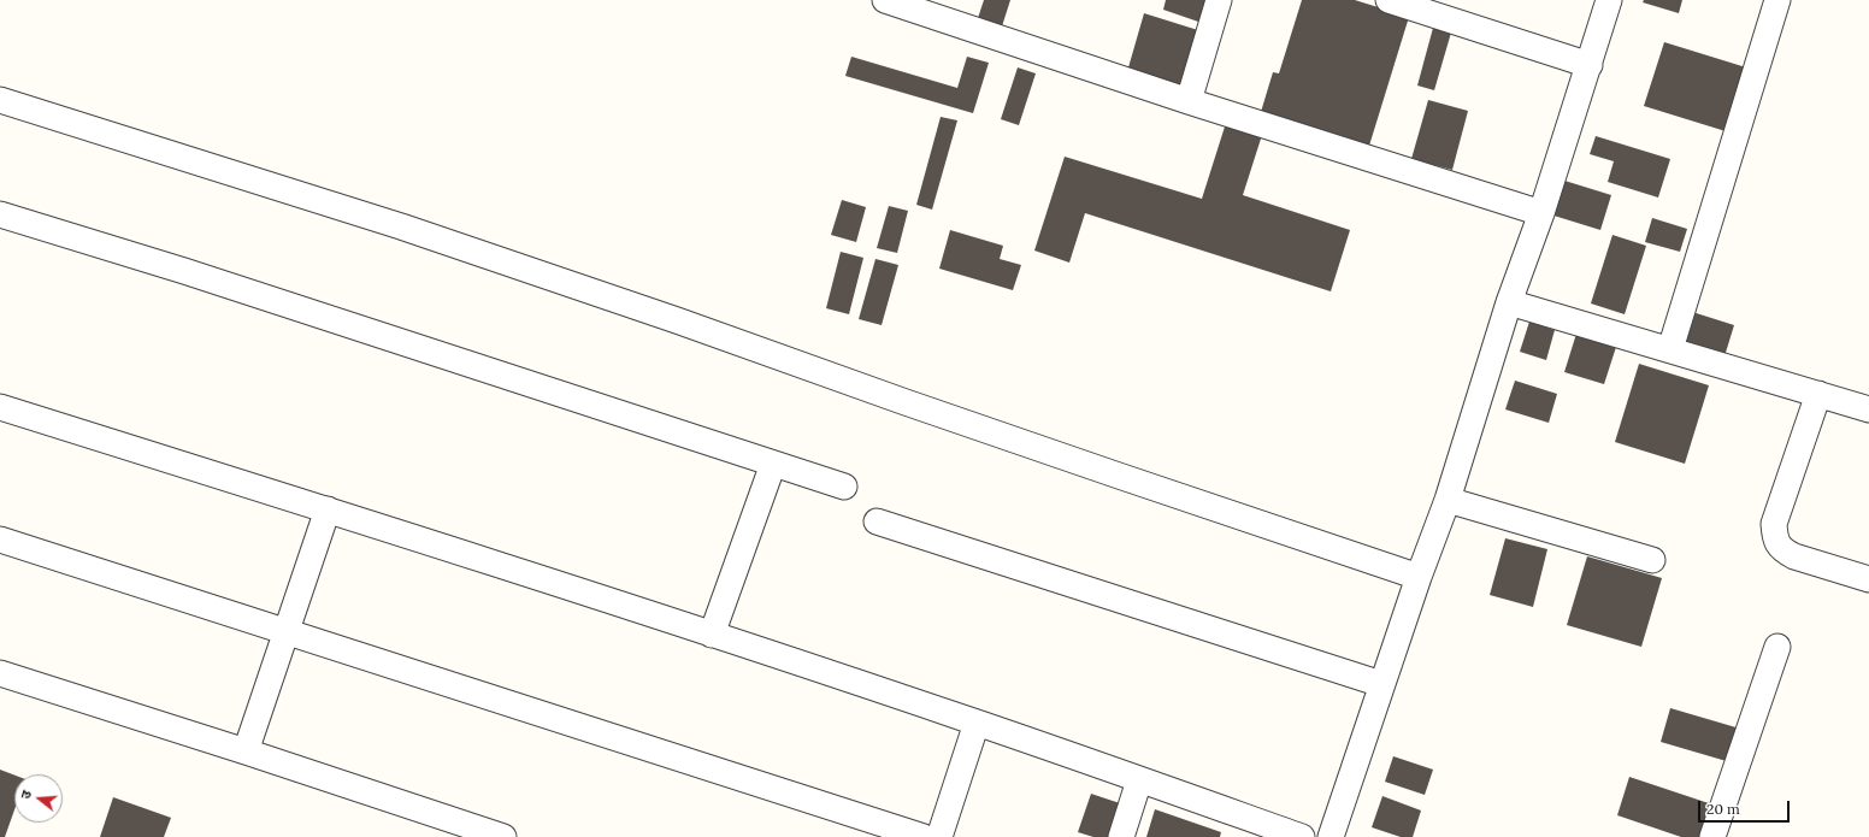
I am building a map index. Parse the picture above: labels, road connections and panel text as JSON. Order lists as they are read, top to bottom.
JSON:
{
  "scale_bar": "20 m",
  "north": "left"
}
